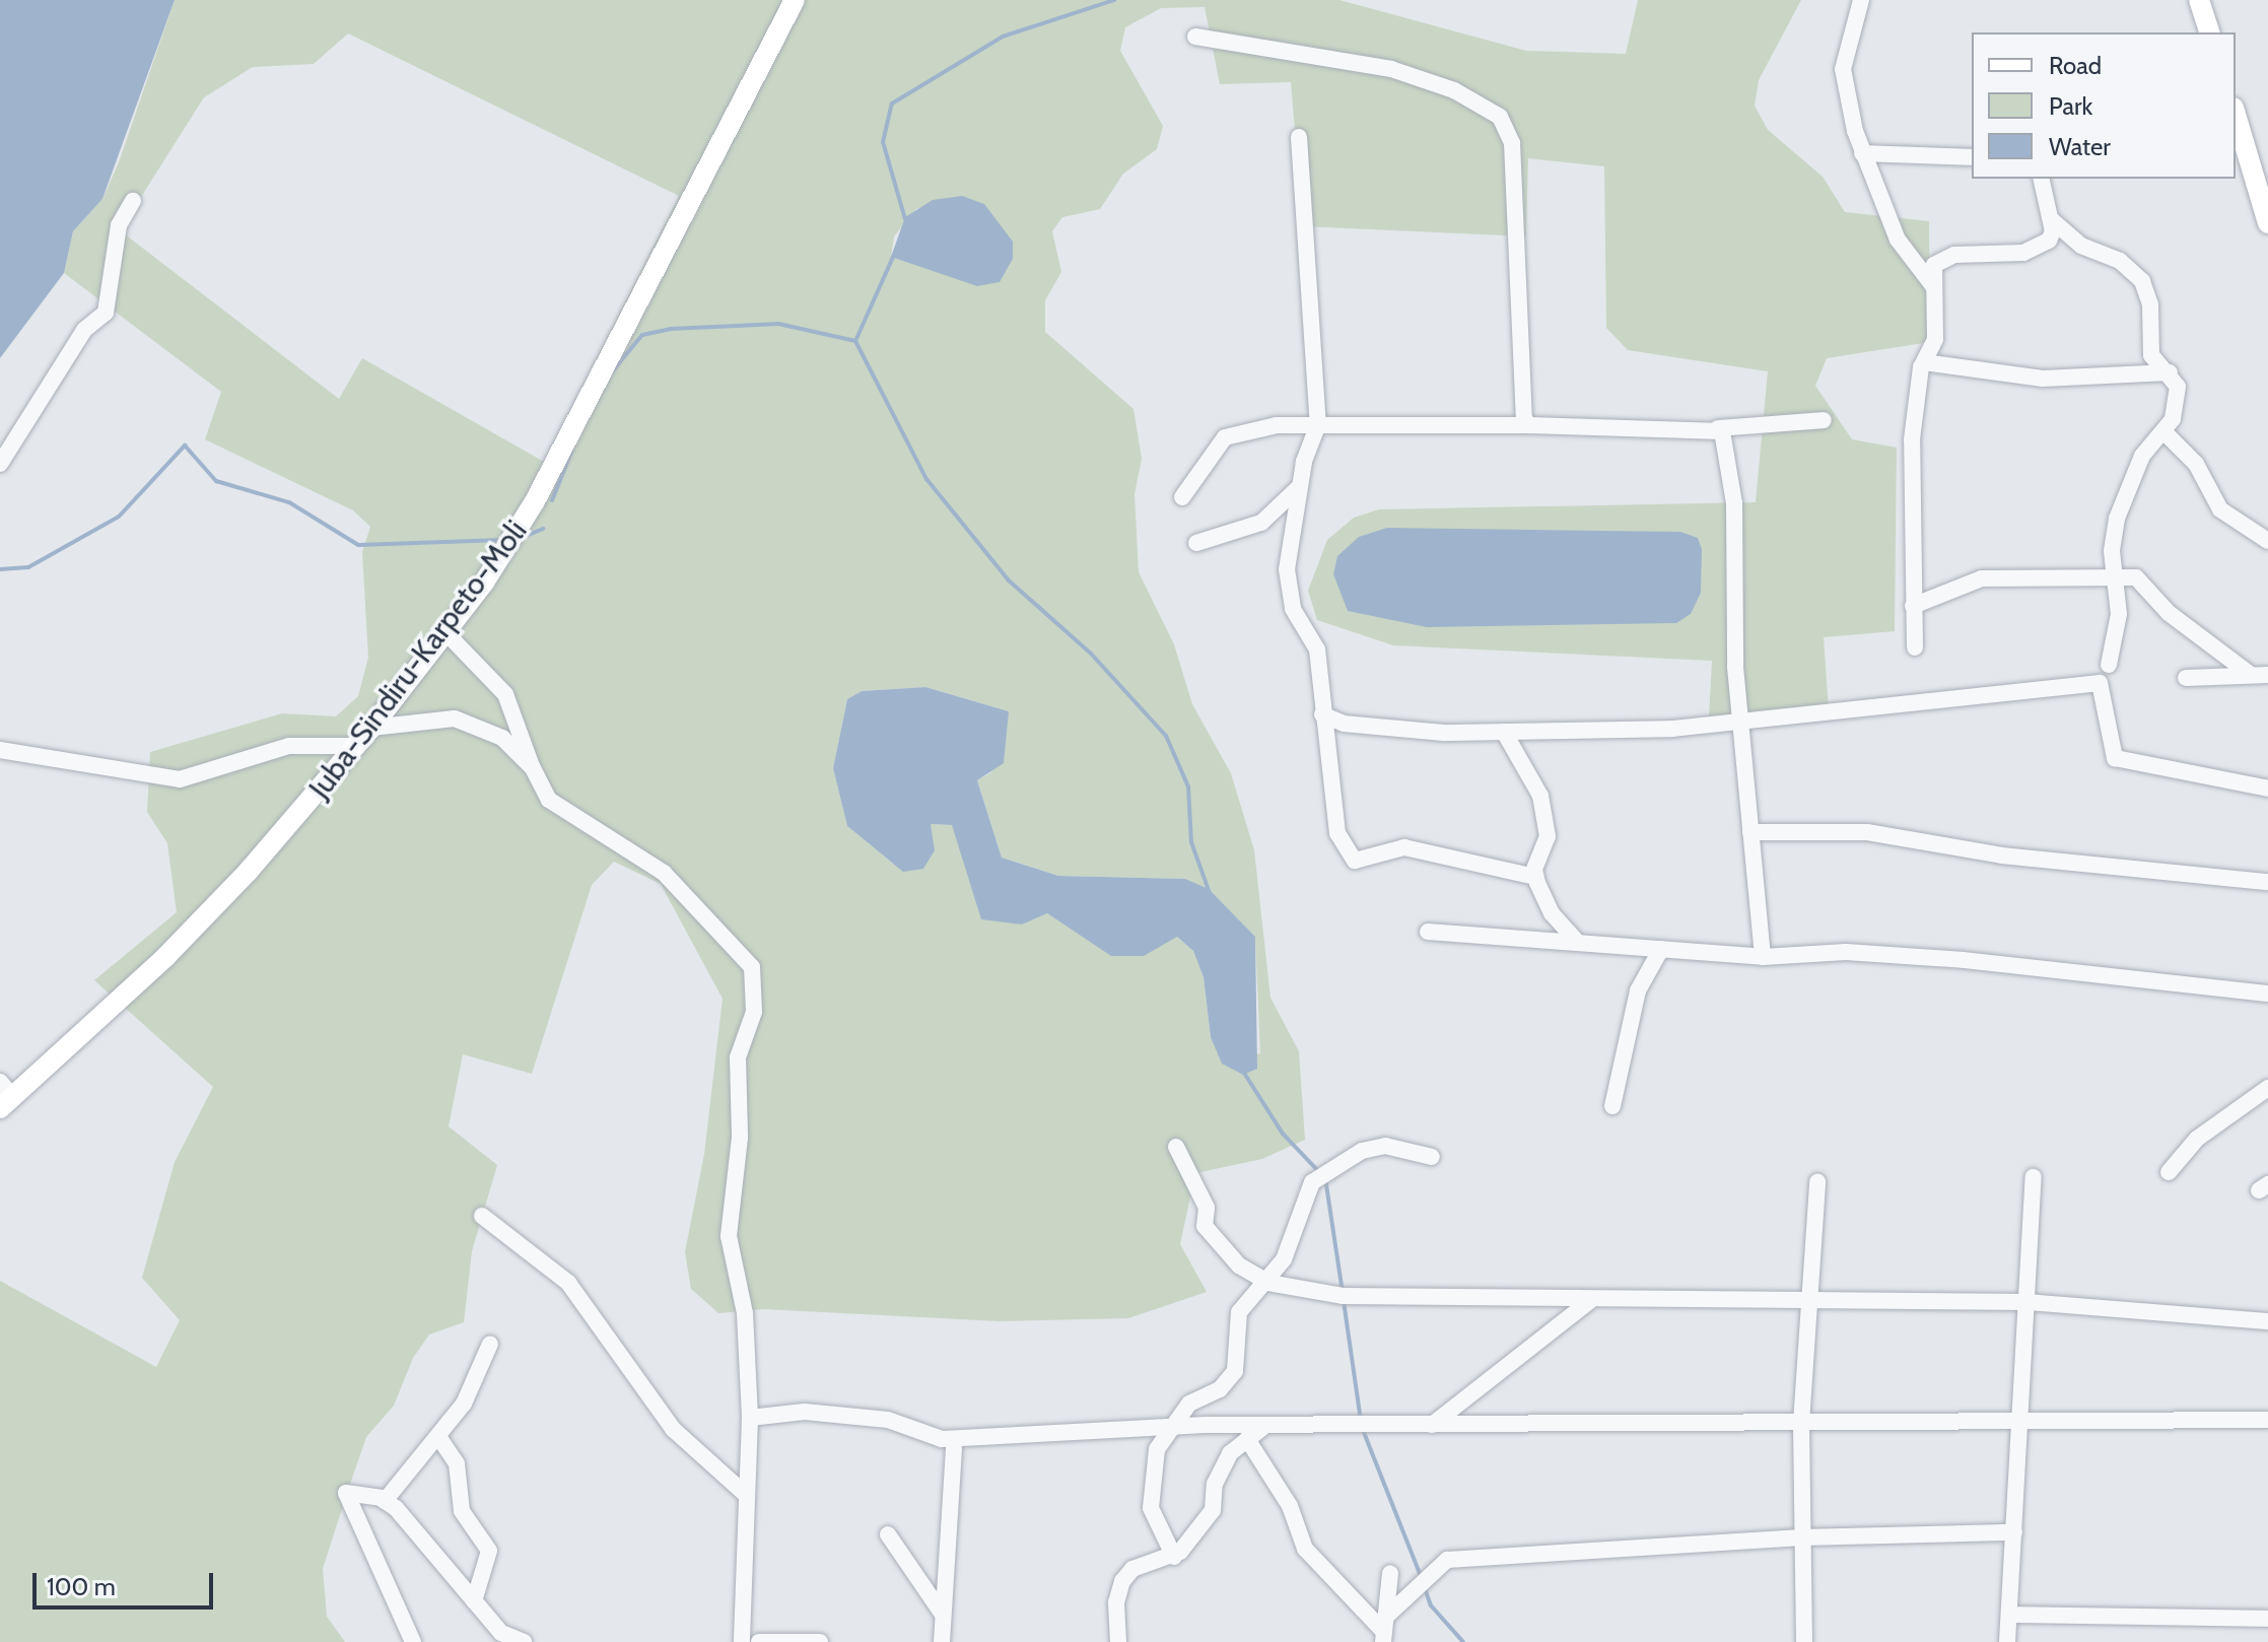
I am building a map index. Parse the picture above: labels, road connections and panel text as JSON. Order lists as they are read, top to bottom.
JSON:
{
  "streets": {
    "main road": ["Juba-Sindiru-Karpeto-Moli"]
  },
  "legend": ["Road", "Park", "Water"],
  "scale_bar": "100 m"
}
